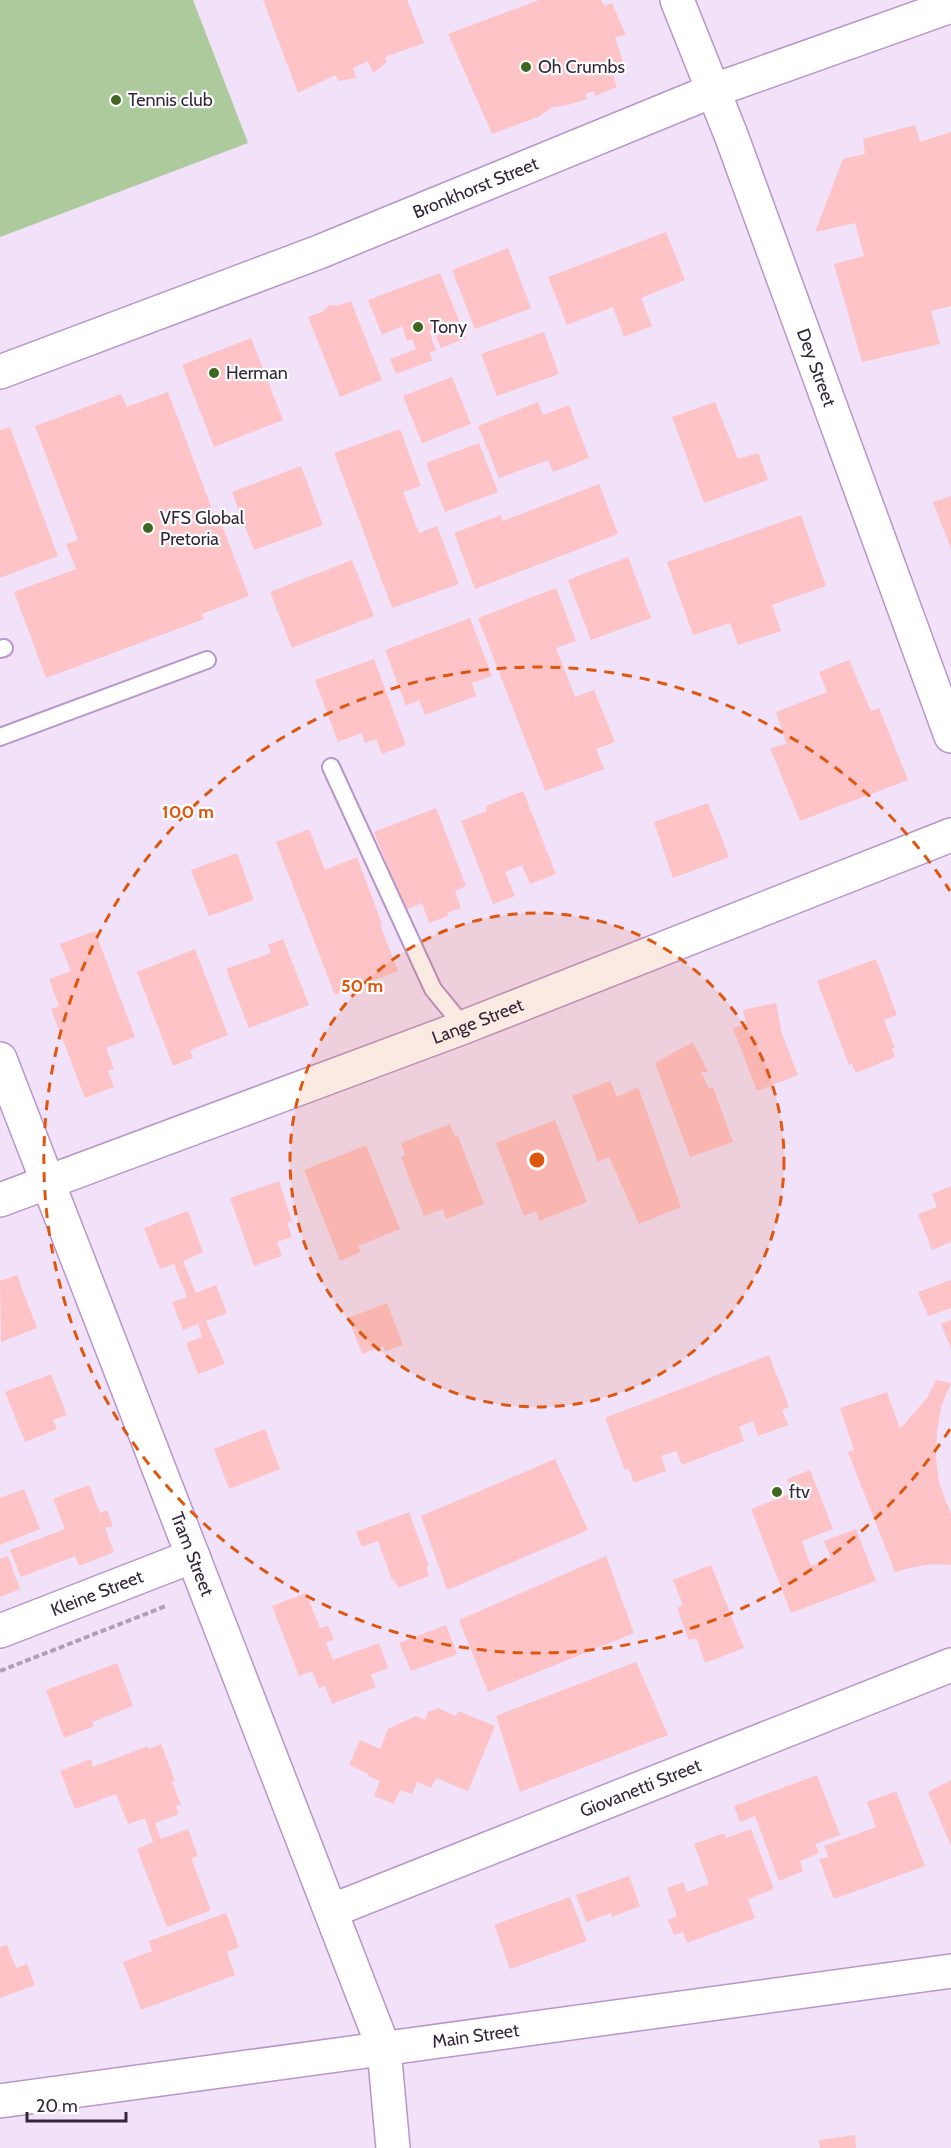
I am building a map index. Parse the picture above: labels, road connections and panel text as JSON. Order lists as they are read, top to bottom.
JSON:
{
  "streets": {
    "street": [
      "Bronkhorst Street",
      "Dey Street",
      "Lange Street",
      "Tram Street",
      "Kleine Street",
      "Giovanetti Street",
      "Main Street"
    ]
  },
  "crossings": [
    ["Bronkhorst Street", "Dey Street"],
    ["Lange Street", "Tram Street"],
    ["Tram Street", "Kleine Street"],
    ["Tram Street", "Giovanetti Street"],
    ["Tram Street", "Main Street"]
  ],
  "places": [
    "Oh Crumbs",
    "Tennis club",
    "Tony",
    "Herman",
    "VFS Global Pretoria",
    "ftv"
  ],
  "scale_bar": "20 m",
  "rings": ["100 m", "50 m"]
}
